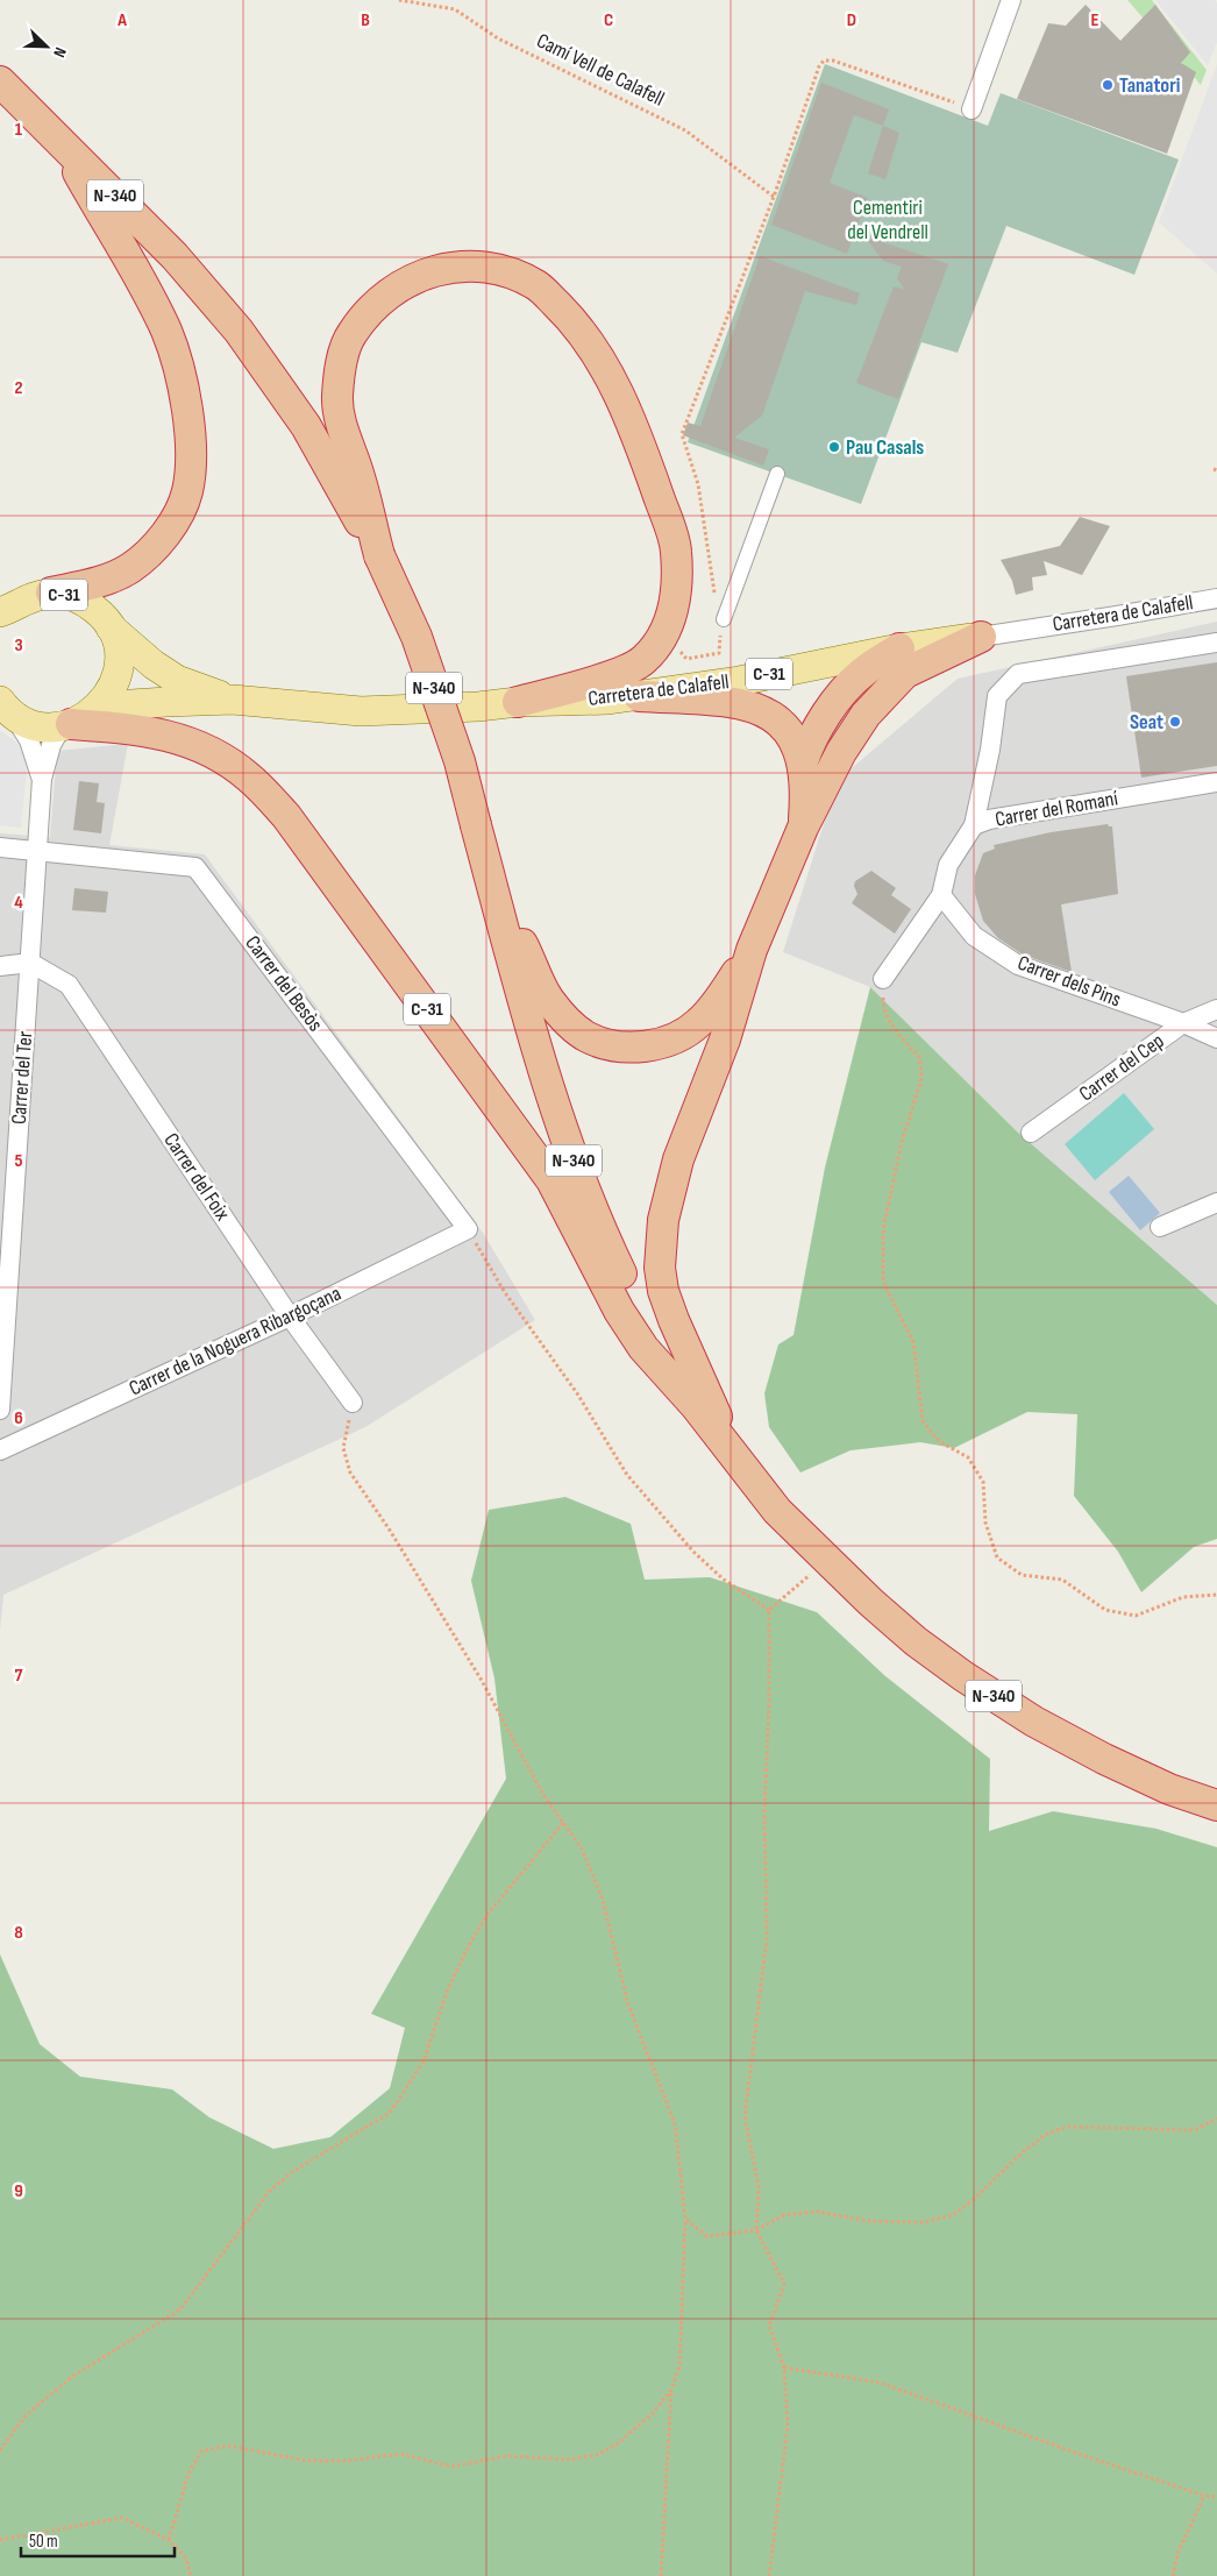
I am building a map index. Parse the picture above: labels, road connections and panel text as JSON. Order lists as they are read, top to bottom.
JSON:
{
  "streets": {
    "highway": ["N-340", "C-31"],
    "main road": ["Carretera de Calafell"],
    "street": [
      "Carrer del Romaní",
      "Carrer dels Pins",
      "Carrer del Besòs",
      "Carrer del Cep",
      "Carrer del Ter",
      "Carrer del Foix",
      "Carrer de la Noguera Ribargoçana"
    ],
    "path": ["Camí Vell de Calafell"]
  },
  "crossings": [
    ["N-340", "C-31"],
    ["C-31", "Carretera de Calafell"],
    ["C-31", "Carrer del Ter"],
    ["Carretera de Calafell", "Carrer del Ter"],
    ["Carrer del Romaní", "Carrer dels Pins"],
    ["Carrer dels Pins", "Carrer del Cep"],
    ["Carrer del Besòs", "Carrer del Ter"],
    ["Carrer del Besòs", "Carrer de la Noguera Ribargoçana"],
    ["Carrer del Ter", "Carrer del Foix"],
    ["Carrer del Foix", "Carrer de la Noguera Ribargoçana"]
  ],
  "parks": ["Cementiri del Vendrell"],
  "places": ["Tanatori", "Pau Casals", "Seat"],
  "scale_bar": "50 m",
  "north": "bottom right",
  "grid": {
    "columns": [
      "A",
      "B",
      "C",
      "D",
      "E"
    ],
    "rows": [
      "1",
      "2",
      "3",
      "4",
      "5",
      "6",
      "7",
      "8",
      "9"
    ]
  }
}
